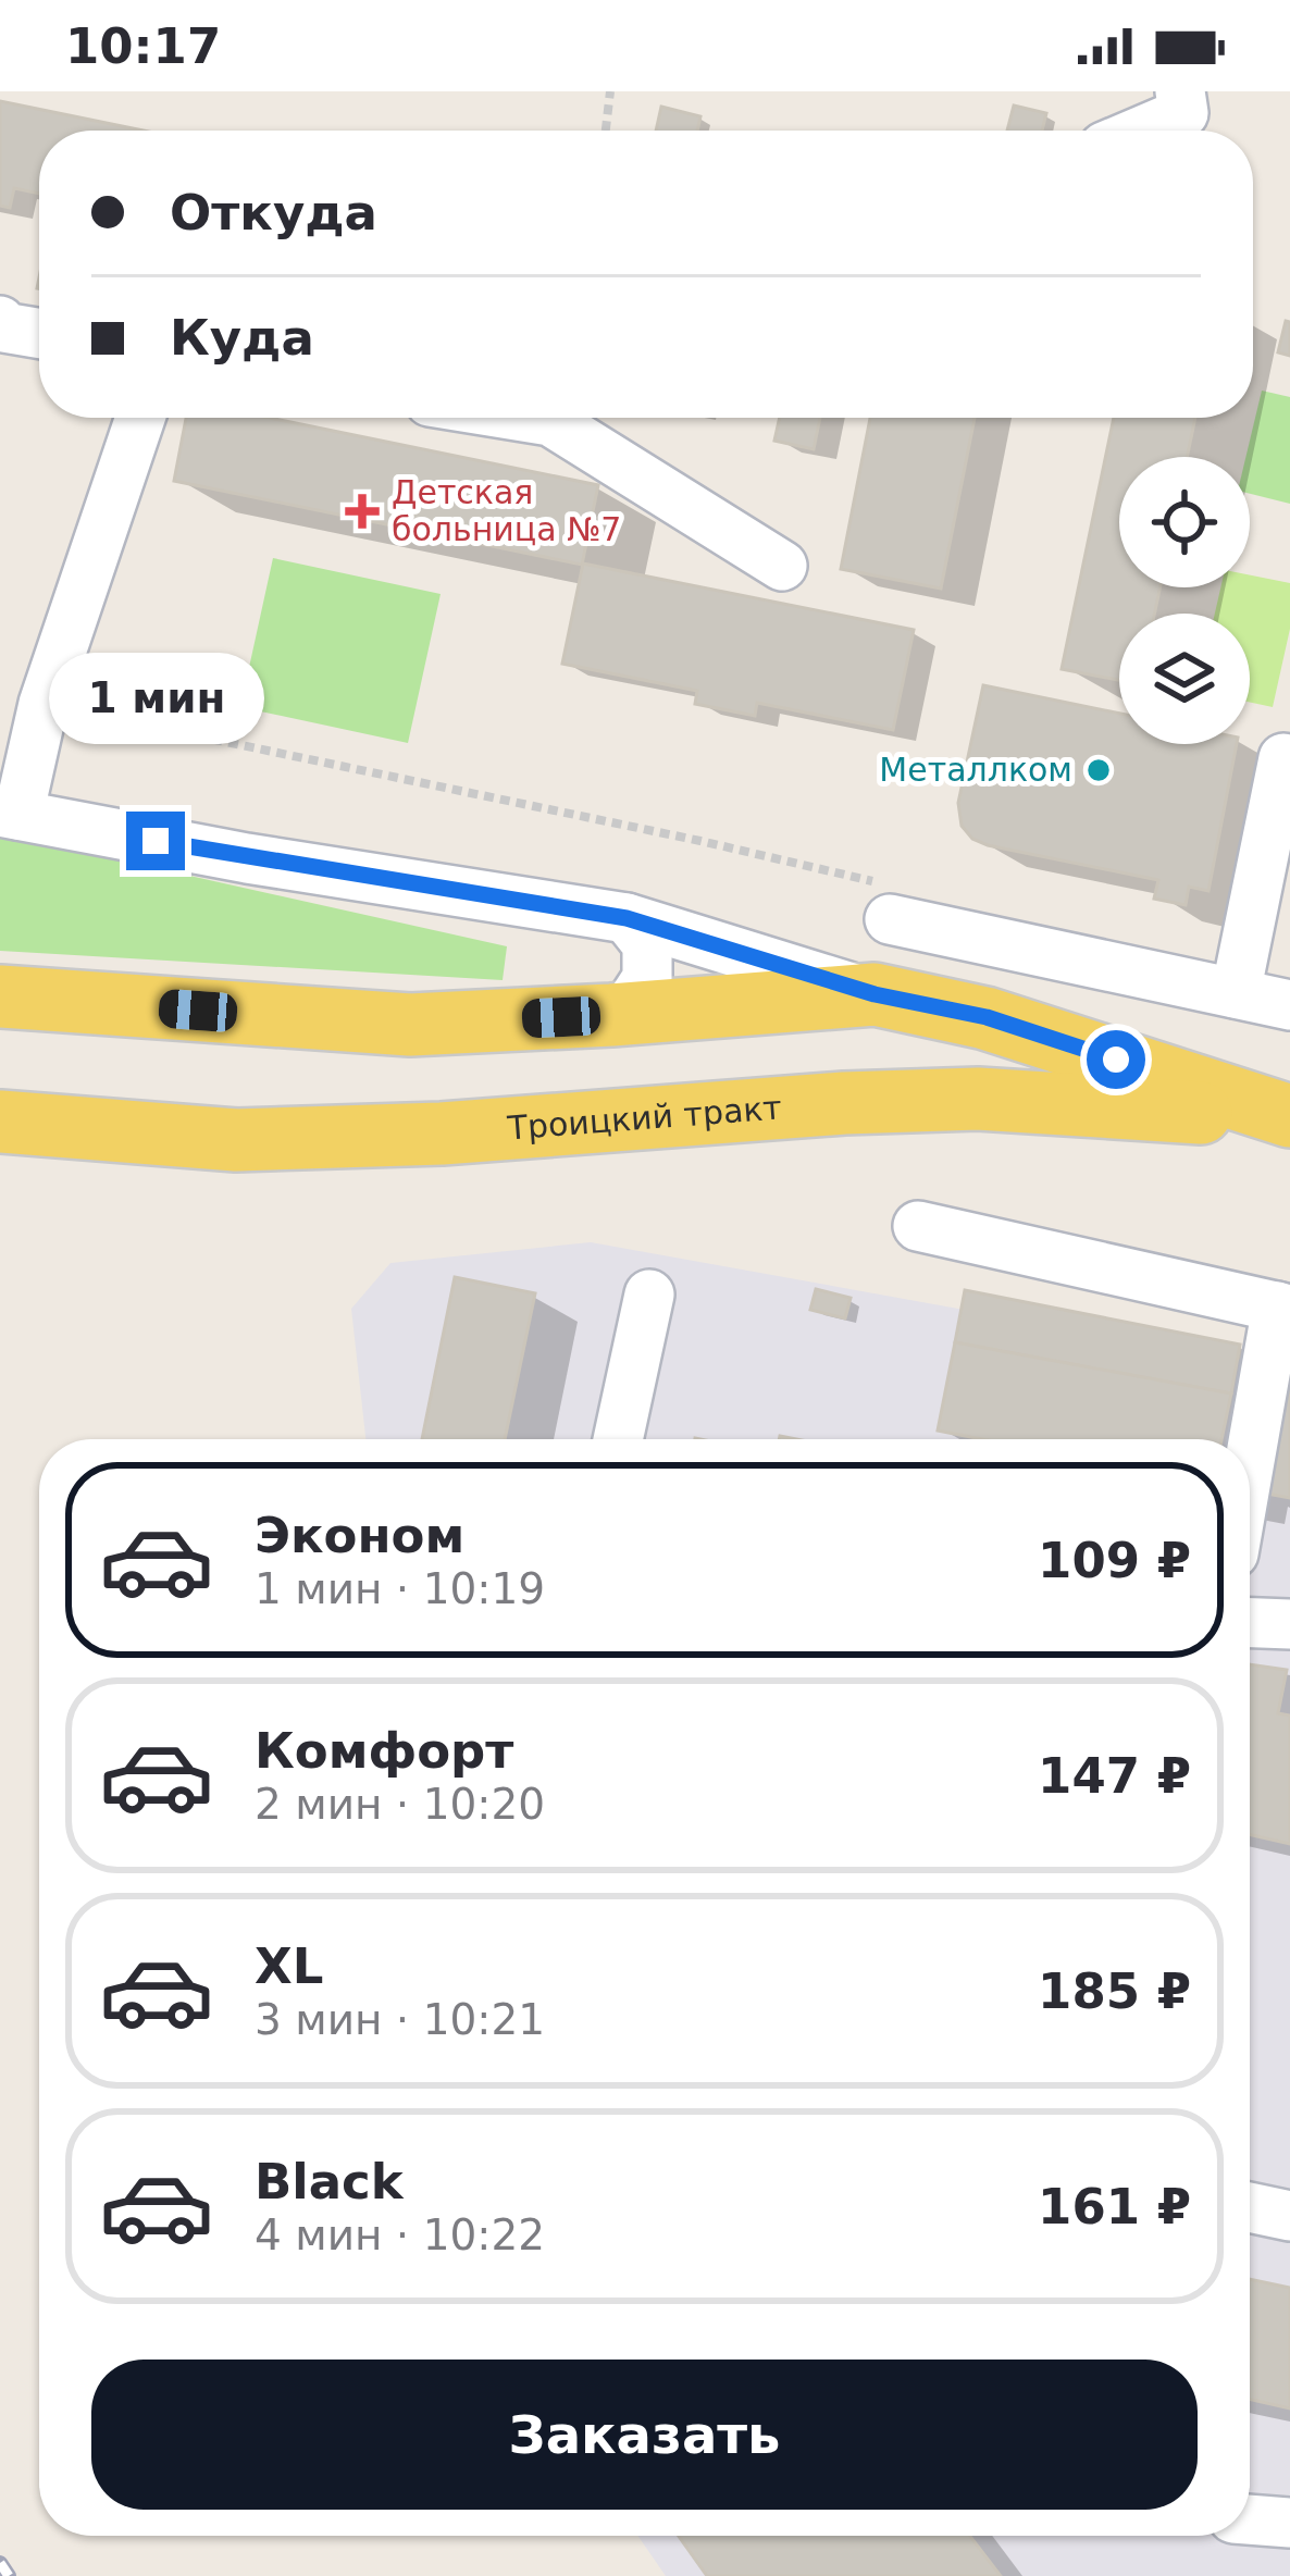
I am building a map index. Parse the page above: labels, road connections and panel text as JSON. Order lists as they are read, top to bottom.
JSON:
{
  "streets": {
    "main road": ["Троицкий тракт"]
  },
  "places": {
    "health": ["Детская больница №7"],
    "other": ["Металлком"]
  },
  "page": {
    "status": "10:17",
    "banner": ["Откуда", "Куда"],
    "bubble": "1 мин",
    "list": [
      {
        "name": "Эконом",
        "note": "1 мин · 10:19",
        "value": "109 ₽"
      },
      {
        "name": "Комфорт",
        "note": "2 мин · 10:20",
        "value": "147 ₽"
      },
      {
        "name": "XL",
        "note": "3 мин · 10:21",
        "value": "185 ₽"
      },
      {
        "name": "Black",
        "note": "4 мин · 10:22",
        "value": "161 ₽"
      }
    ],
    "buttons": "Заказать"
  }
}
